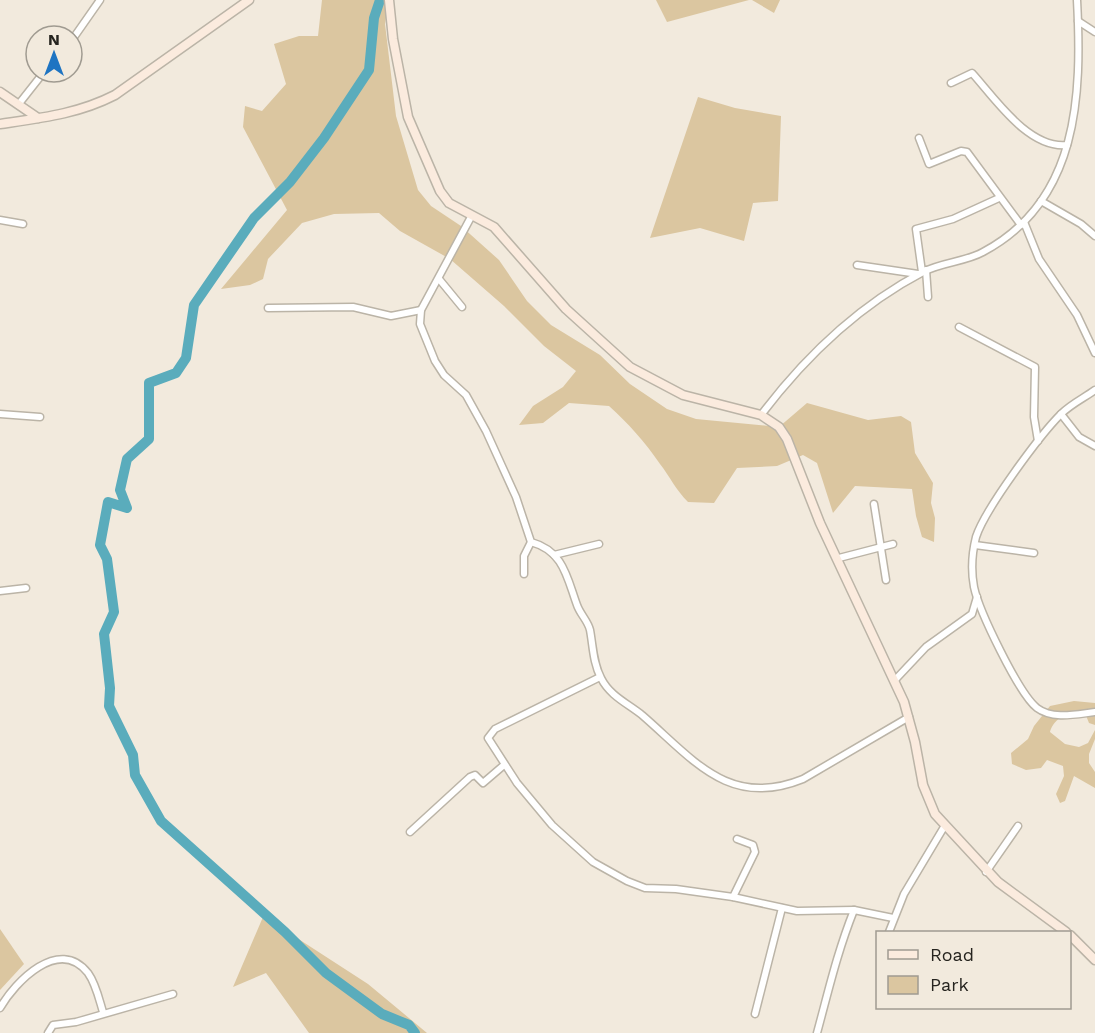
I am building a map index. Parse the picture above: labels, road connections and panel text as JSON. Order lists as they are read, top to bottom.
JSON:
{
  "legend": ["Road", "Park"],
  "north": "top"
}
